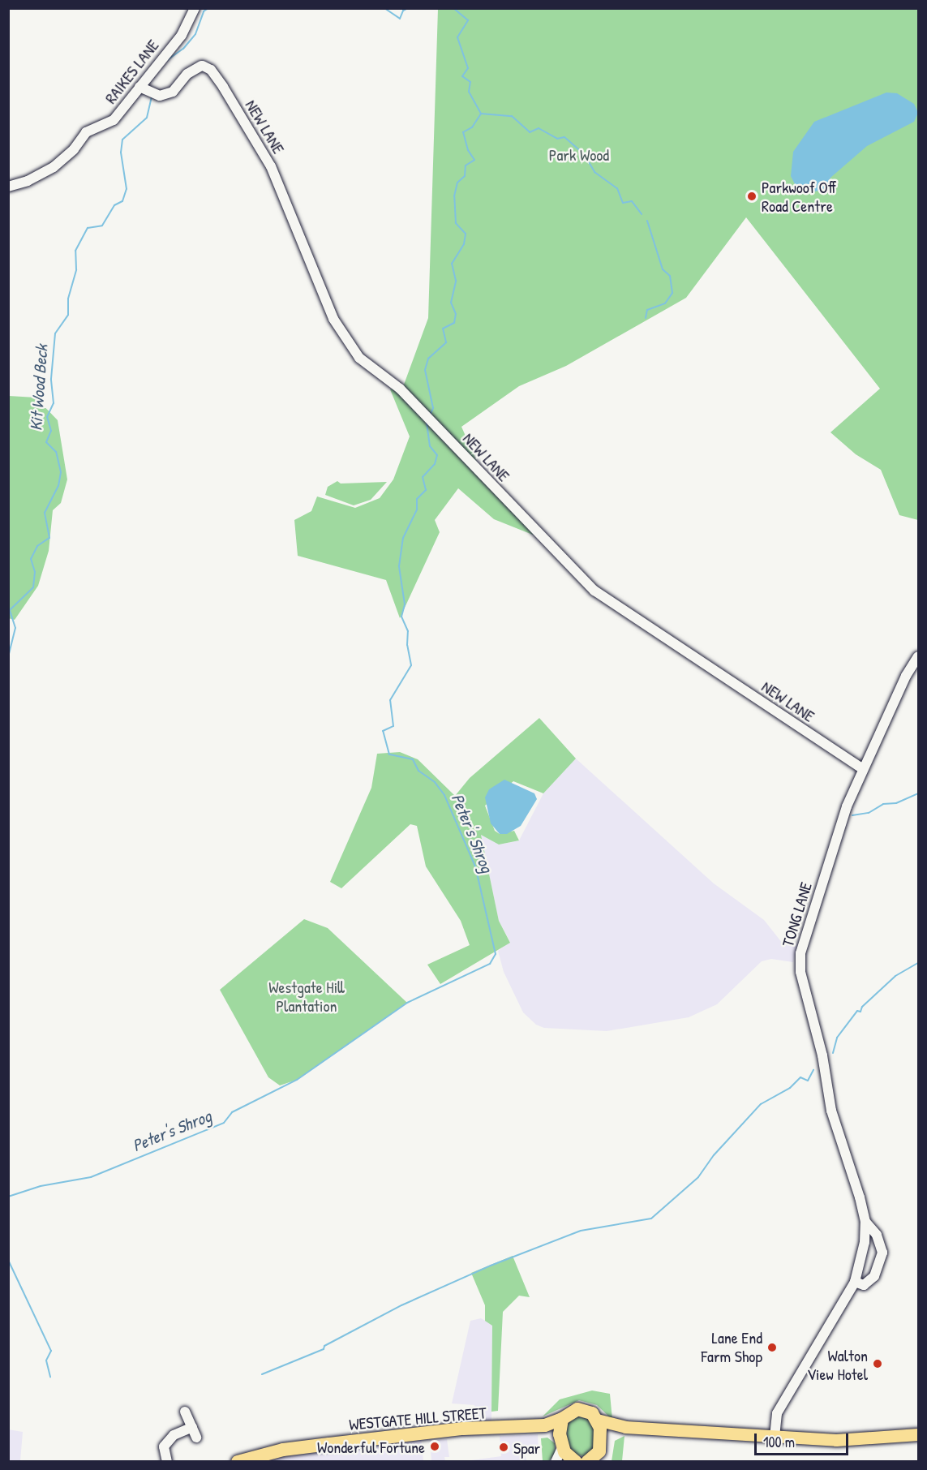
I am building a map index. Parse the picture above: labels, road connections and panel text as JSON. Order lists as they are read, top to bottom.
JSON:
{
  "streets": {
    "highway": ["WESTGATE HILL STREET"],
    "street": ["RAIKES LANE", "NEW LANE", "TONG LANE"]
  },
  "crossings": [
    ["RAIKES LANE", "NEW LANE"],
    ["NEW LANE", "TONG LANE"]
  ],
  "water": ["Kit Wood Beck", "Peter's Shrog"],
  "parks": ["Park Wood", "Westgate Hill Plantation"],
  "places": [
    "Parkwoof Off Road Centre",
    "Lane End Farm Shop",
    "Walton View Hotel",
    "Wonderful Fortune",
    "Spar"
  ],
  "scale_bar": "100 m"
}
